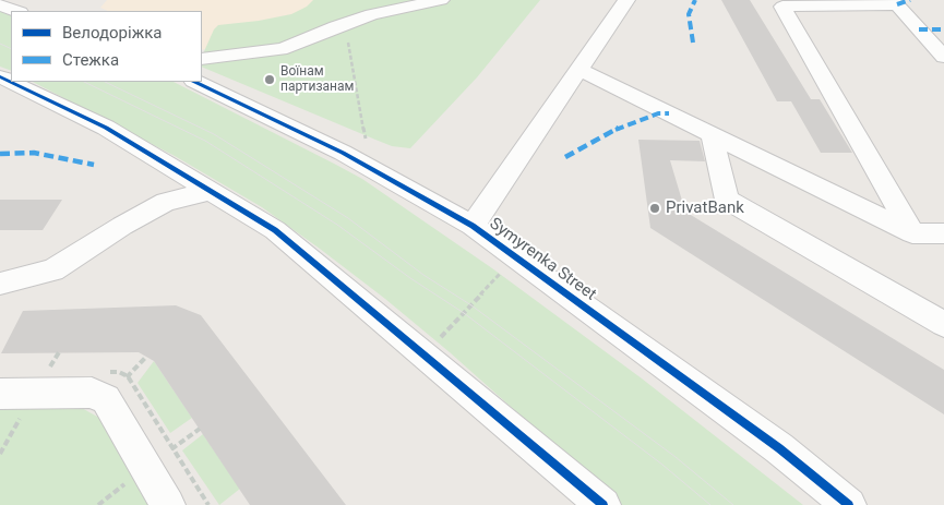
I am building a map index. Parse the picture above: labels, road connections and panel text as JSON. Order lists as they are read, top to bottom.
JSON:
{
  "streets": {
    "street": ["Symyrenka Street"]
  },
  "places": ["Воїнам партизанам", "PrivatBank"],
  "legend": ["Велодоріжка", "Стежка"]
}
